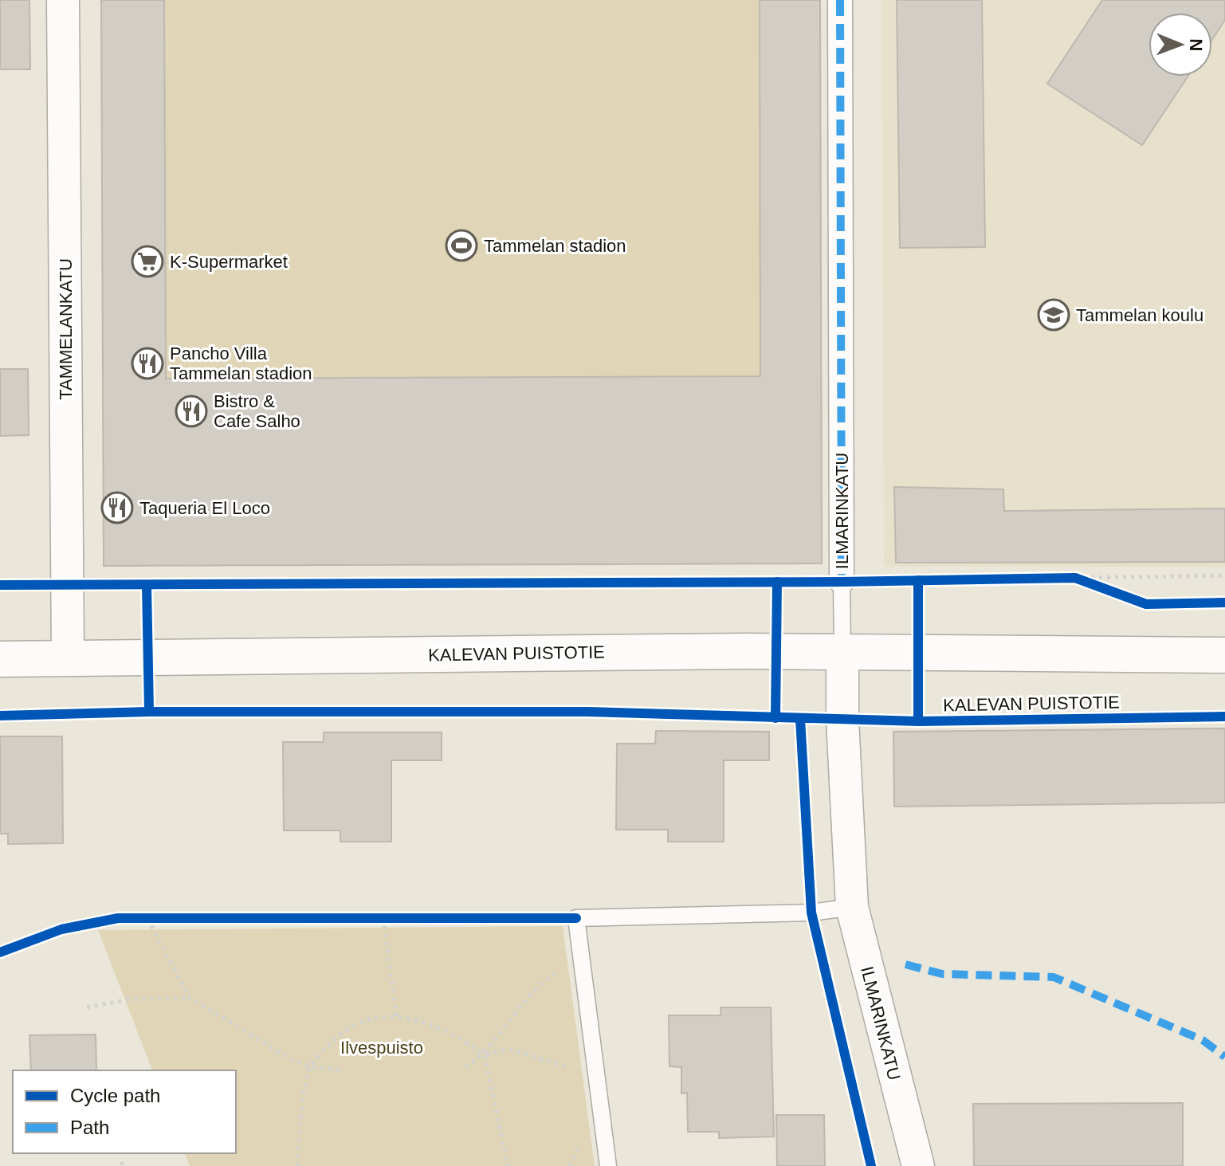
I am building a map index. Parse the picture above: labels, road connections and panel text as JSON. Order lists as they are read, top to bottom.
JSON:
{
  "streets": {
    "main road": ["KALEVAN PUISTOTIE"],
    "street": ["TAMMELANKATU", "ILMARINKATU"]
  },
  "crossings": [
    ["TAMMELANKATU", "KALEVAN PUISTOTIE"],
    ["ILMARINKATU", "KALEVAN PUISTOTIE"]
  ],
  "parks": ["Ilvespuisto"],
  "places": {
    "sports": ["Tammelan stadion"],
    "supermarket": ["K-Supermarket"],
    "school or university": ["Tammelan koulu"],
    "restaurant": ["Pancho Villa Tammelan stadion", "Bistro & Cafe Salho", "Taqueria El Loco"]
  },
  "legend": ["Cycle path", "Path"],
  "north": "right"
}
